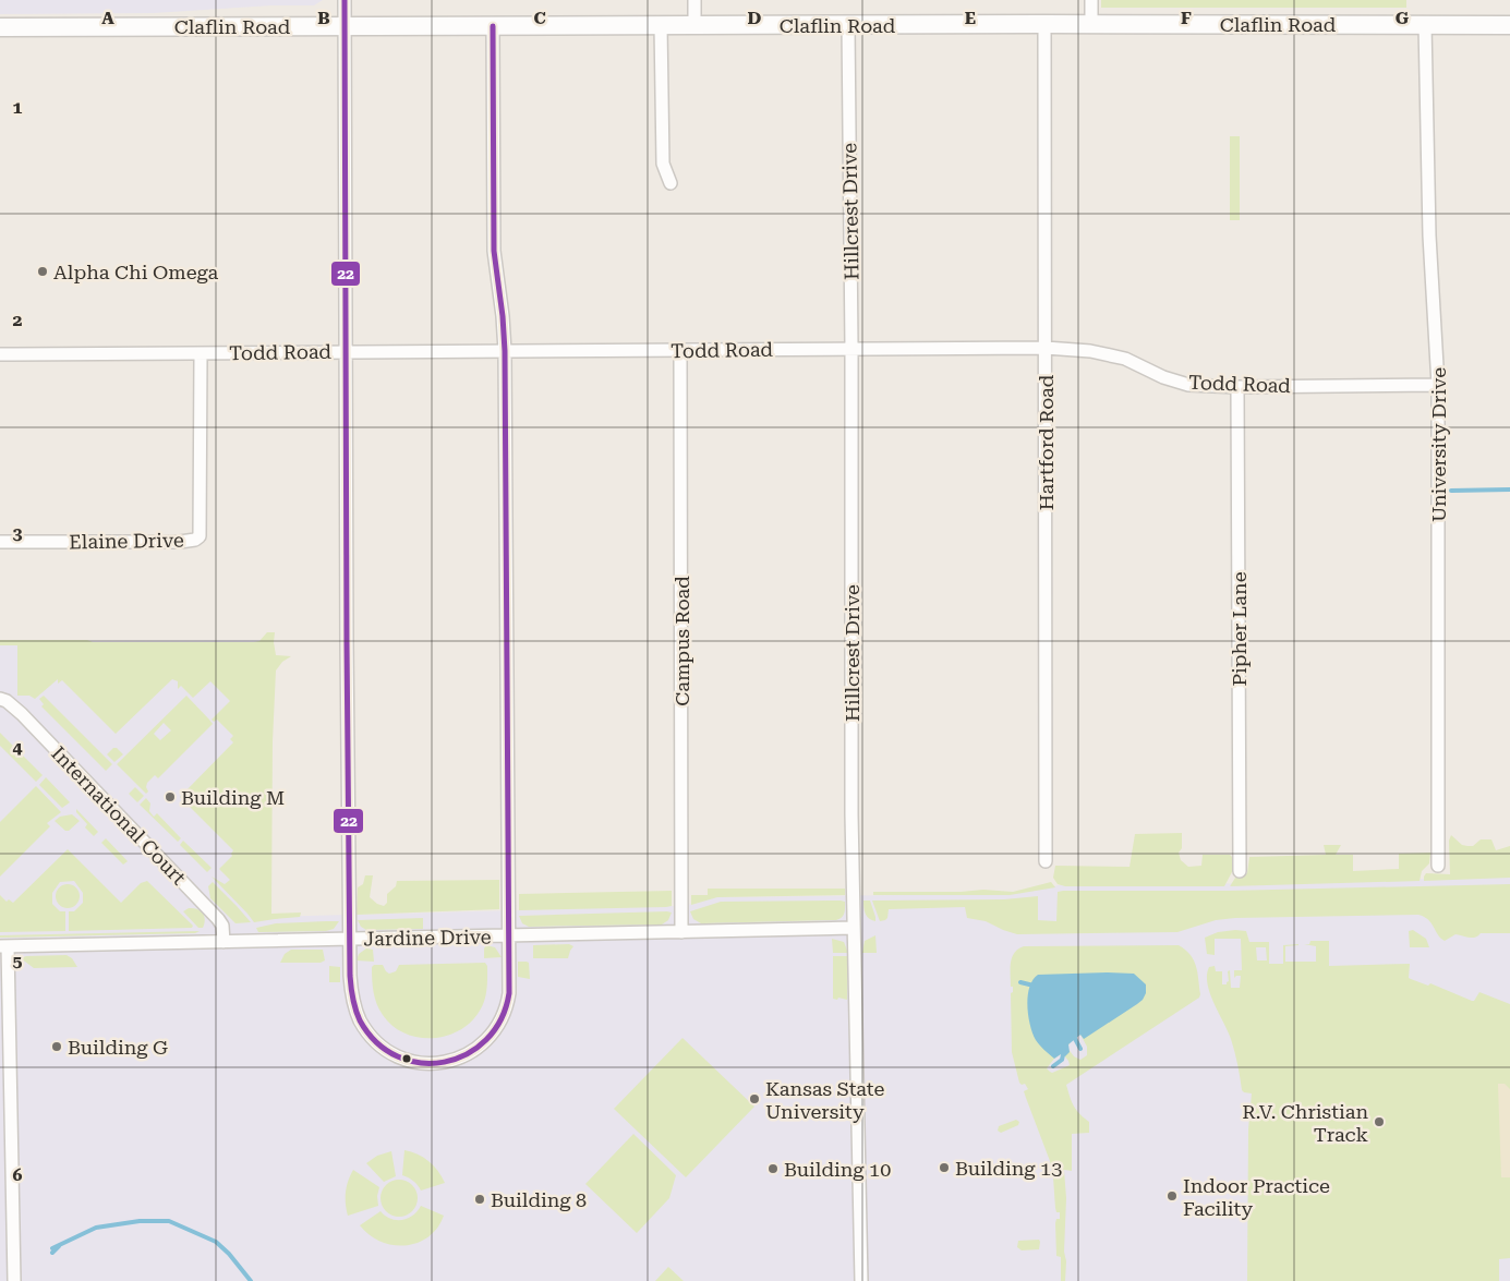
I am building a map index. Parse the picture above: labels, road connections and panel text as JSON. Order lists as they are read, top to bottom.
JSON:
{
  "streets": {
    "street": [
      "Claflin Road",
      "Hillcrest Drive",
      "Todd Road",
      "Hartford Road",
      "University Drive",
      "Elaine Drive",
      "Pipher Lane",
      "Campus Road",
      "International Court",
      "Jardine Drive"
    ]
  },
  "crossings": [
    ["Claflin Road", "Hillcrest Drive"],
    ["Claflin Road", "Hartford Road"],
    ["Claflin Road", "University Drive"],
    ["Hillcrest Drive", "Todd Road"],
    ["Hillcrest Drive", "Jardine Drive"],
    ["Todd Road", "Hartford Road"],
    ["Todd Road", "University Drive"],
    ["Todd Road", "Elaine Drive"],
    ["Todd Road", "Pipher Lane"],
    ["Todd Road", "Campus Road"],
    ["Campus Road", "Jardine Drive"],
    ["International Court", "Jardine Drive"]
  ],
  "places": [
    "Alpha Chi Omega",
    "Building M",
    "Building G",
    "Kansas State University",
    "R.V. Christian Track",
    "Building 13",
    "Building 10",
    "Indoor Practice Facility",
    "Building 8"
  ],
  "lines": ["transit line 22"],
  "grid": {
    "columns": [
      "A",
      "B",
      "C",
      "D",
      "E",
      "F",
      "G"
    ],
    "rows": [
      "1",
      "2",
      "3",
      "4",
      "5",
      "6"
    ]
  }
}
